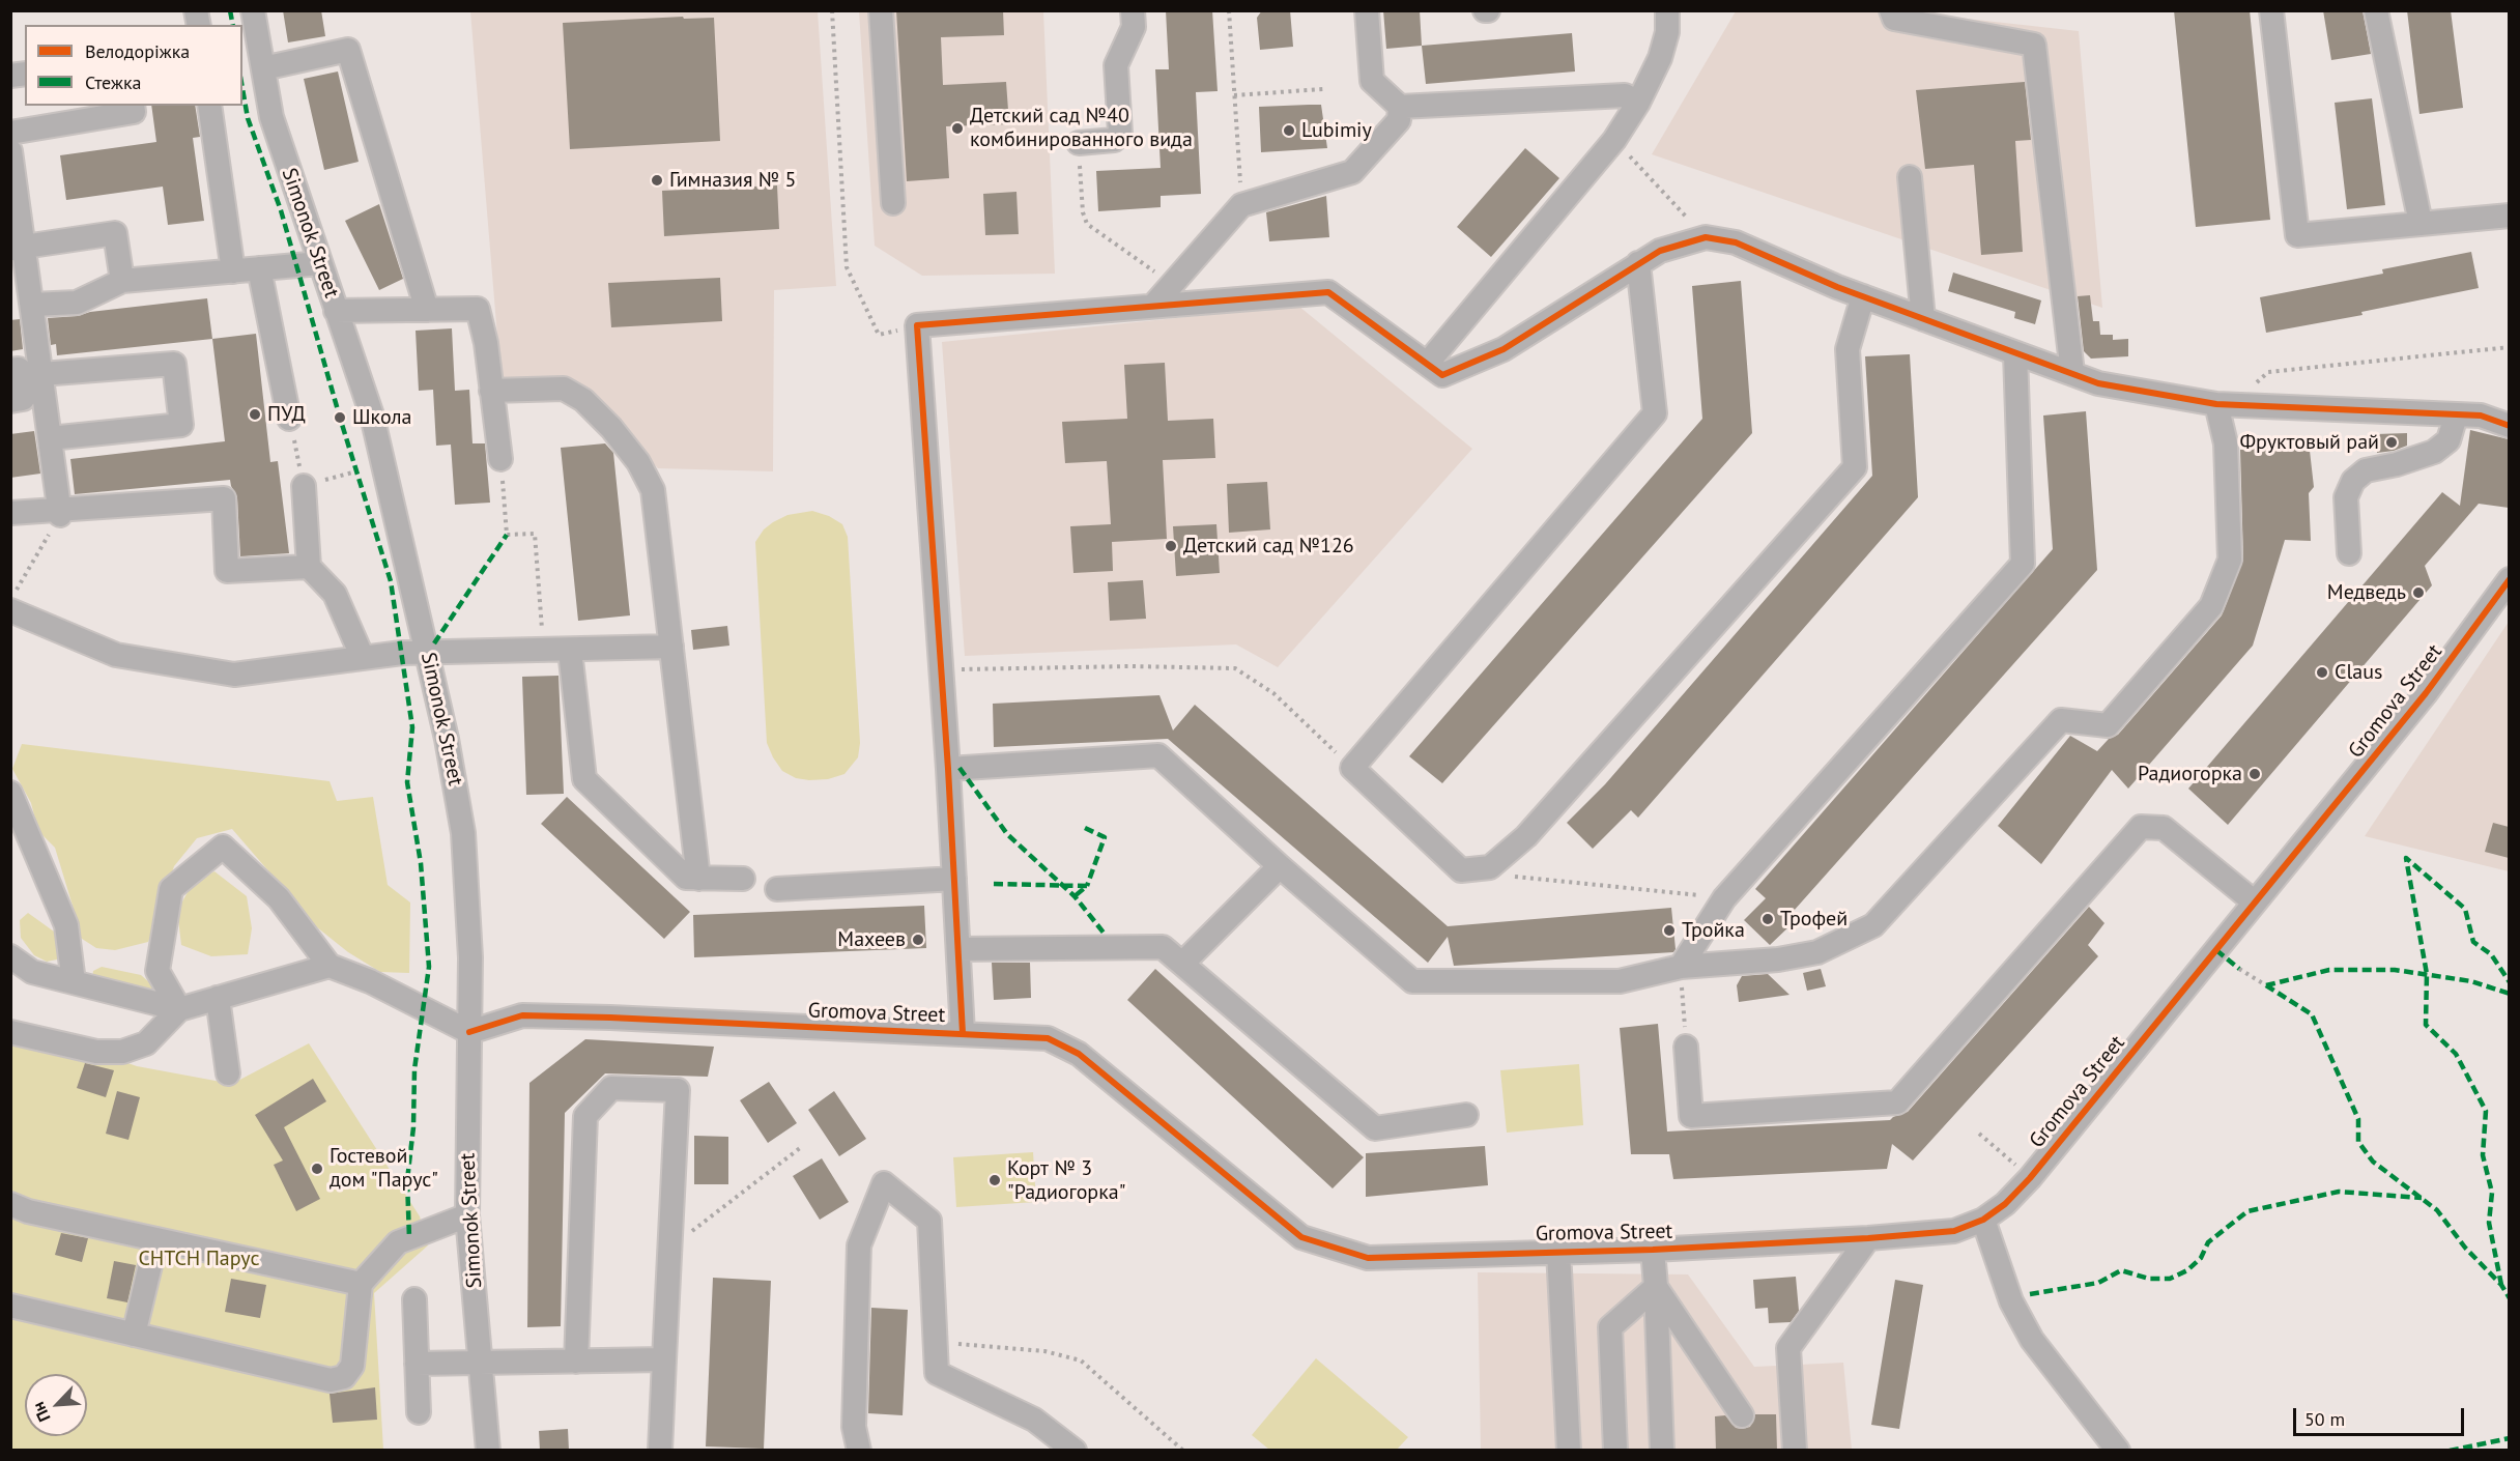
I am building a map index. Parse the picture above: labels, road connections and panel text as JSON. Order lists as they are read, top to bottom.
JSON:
{
  "streets": {
    "street": ["Simonok Street", "Gromova Street"]
  },
  "crossings": [
    ["Simonok Street", "Gromova Street"]
  ],
  "parks": ["СНТСН Парус"],
  "places": [
    "Детский сад №40 комбинированного вида",
    "Lubimiy",
    "Гимназия № 5",
    "ПУД",
    "Школа",
    "Фруктовый рай",
    "Детский сад №126",
    "Медведь",
    "Claus",
    "Радиогорка",
    "Трофей",
    "Тройка",
    "Махеев",
    "Гостевой дом \"Парус\"",
    "Корт № 3 \"Радиогорка\""
  ],
  "legend": ["Велодоріжка", "Стежка"],
  "scale_bar": "50 m",
  "north": "bottom left"
}
